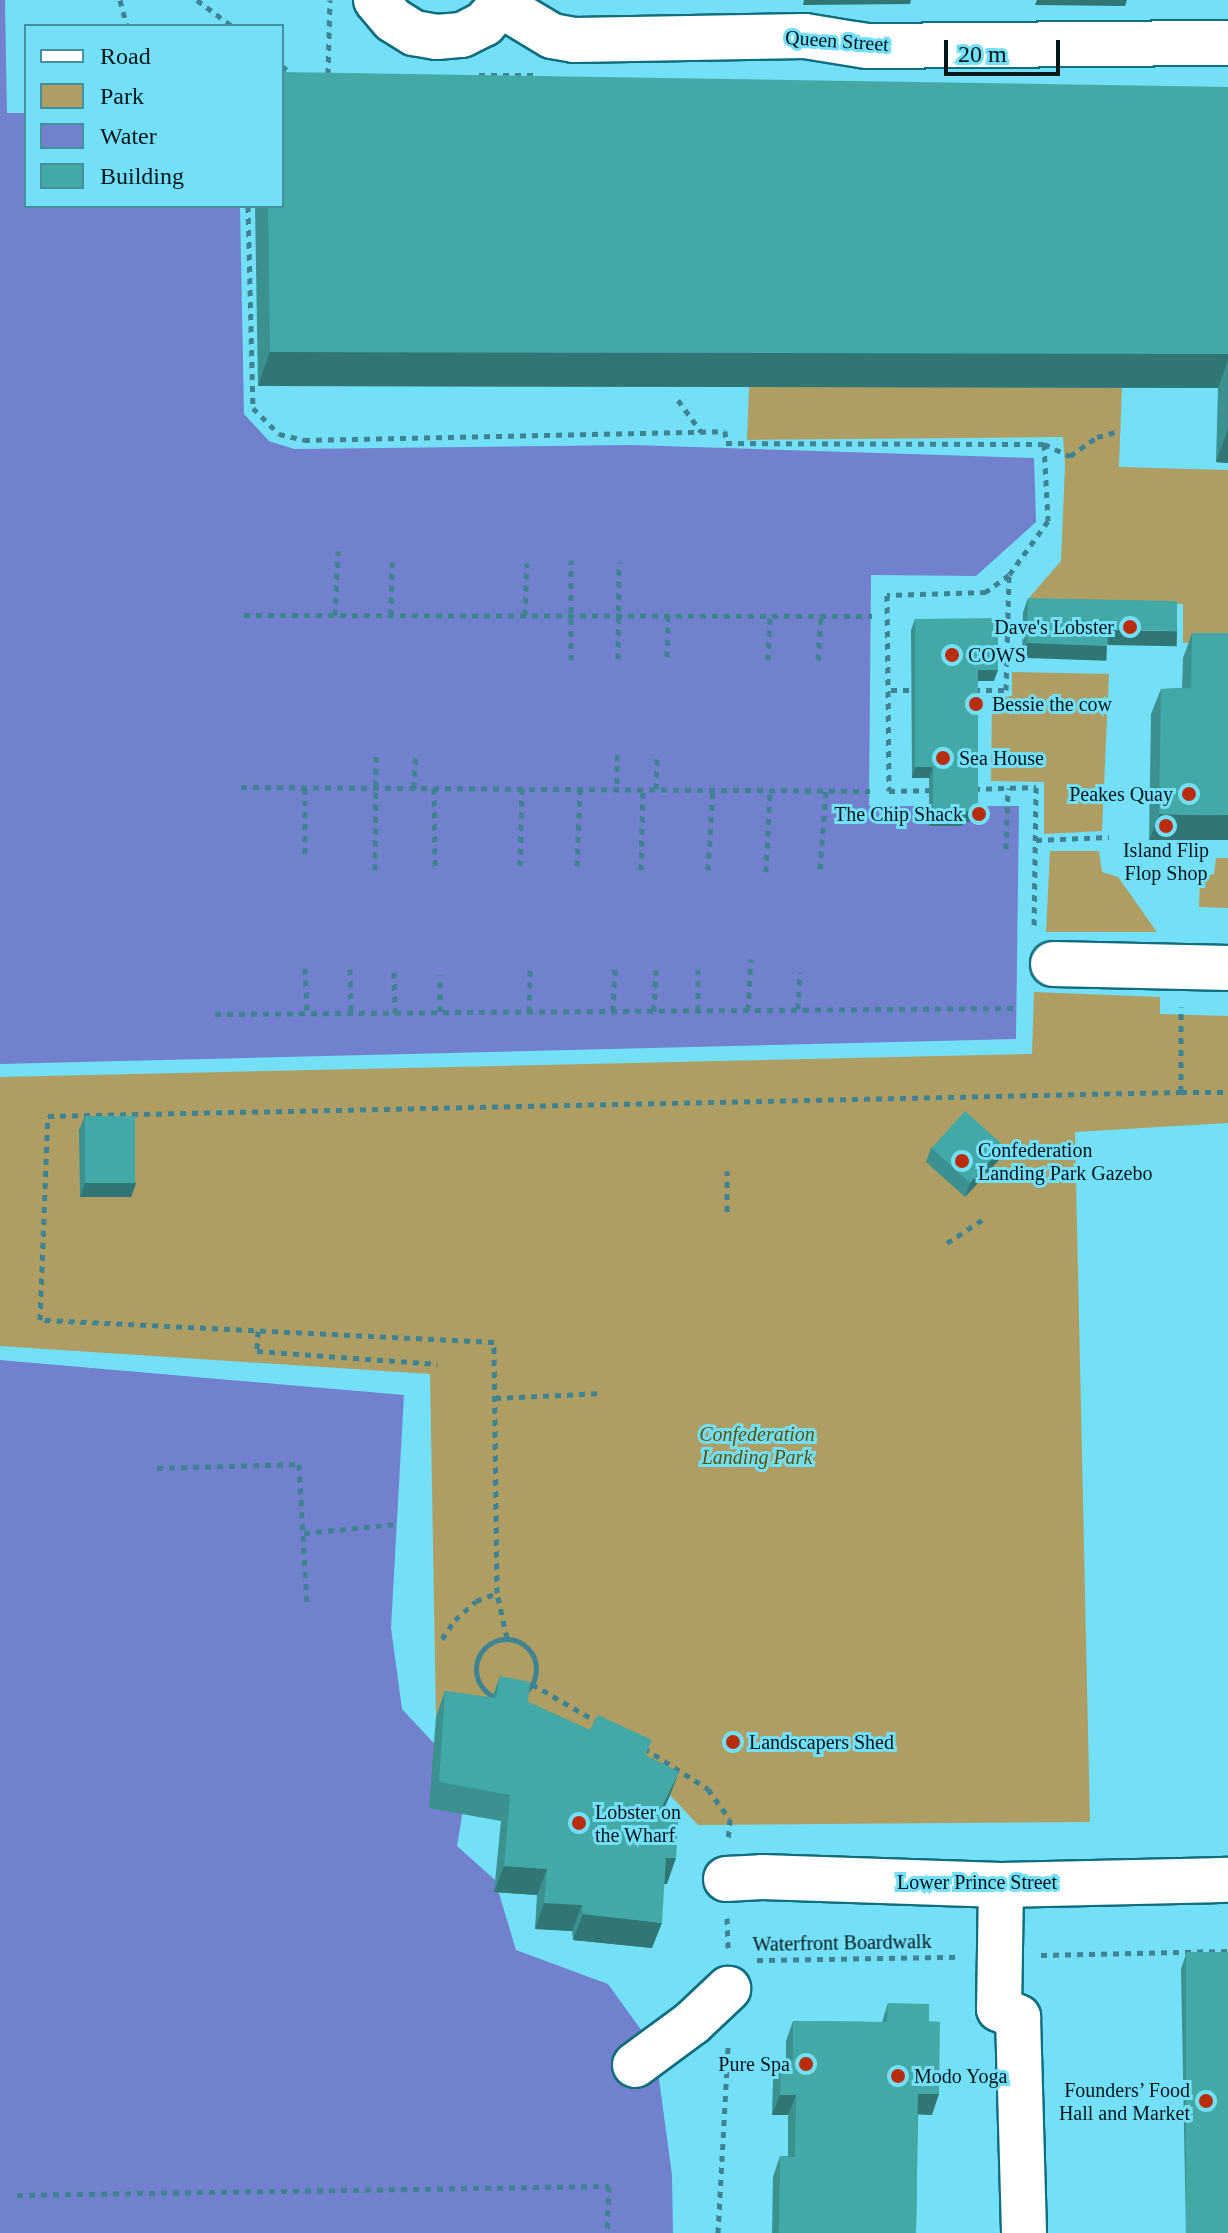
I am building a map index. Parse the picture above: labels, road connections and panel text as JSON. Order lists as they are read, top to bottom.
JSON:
{
  "streets": {
    "street": ["Queen Street", "Lower Prince Street"],
    "path": ["Waterfront Boardwalk"]
  },
  "parks": ["Confederation Landing Park"],
  "places": [
    "Dave's Lobster",
    "COWS",
    "Bessie the cow",
    "Sea House",
    "Peakes Quay",
    "The Chip Shack",
    "Island Flip Flop Shop",
    "Confederation Landing Park Gazebo",
    "Landscapers Shed",
    "Lobster on the Wharf",
    "Pure Spa",
    "Modo Yoga",
    "Founders’ Food Hall and Market"
  ],
  "legend": [
    "Road",
    "Park",
    "Water",
    "Building"
  ],
  "scale_bar": "20 m"
}
